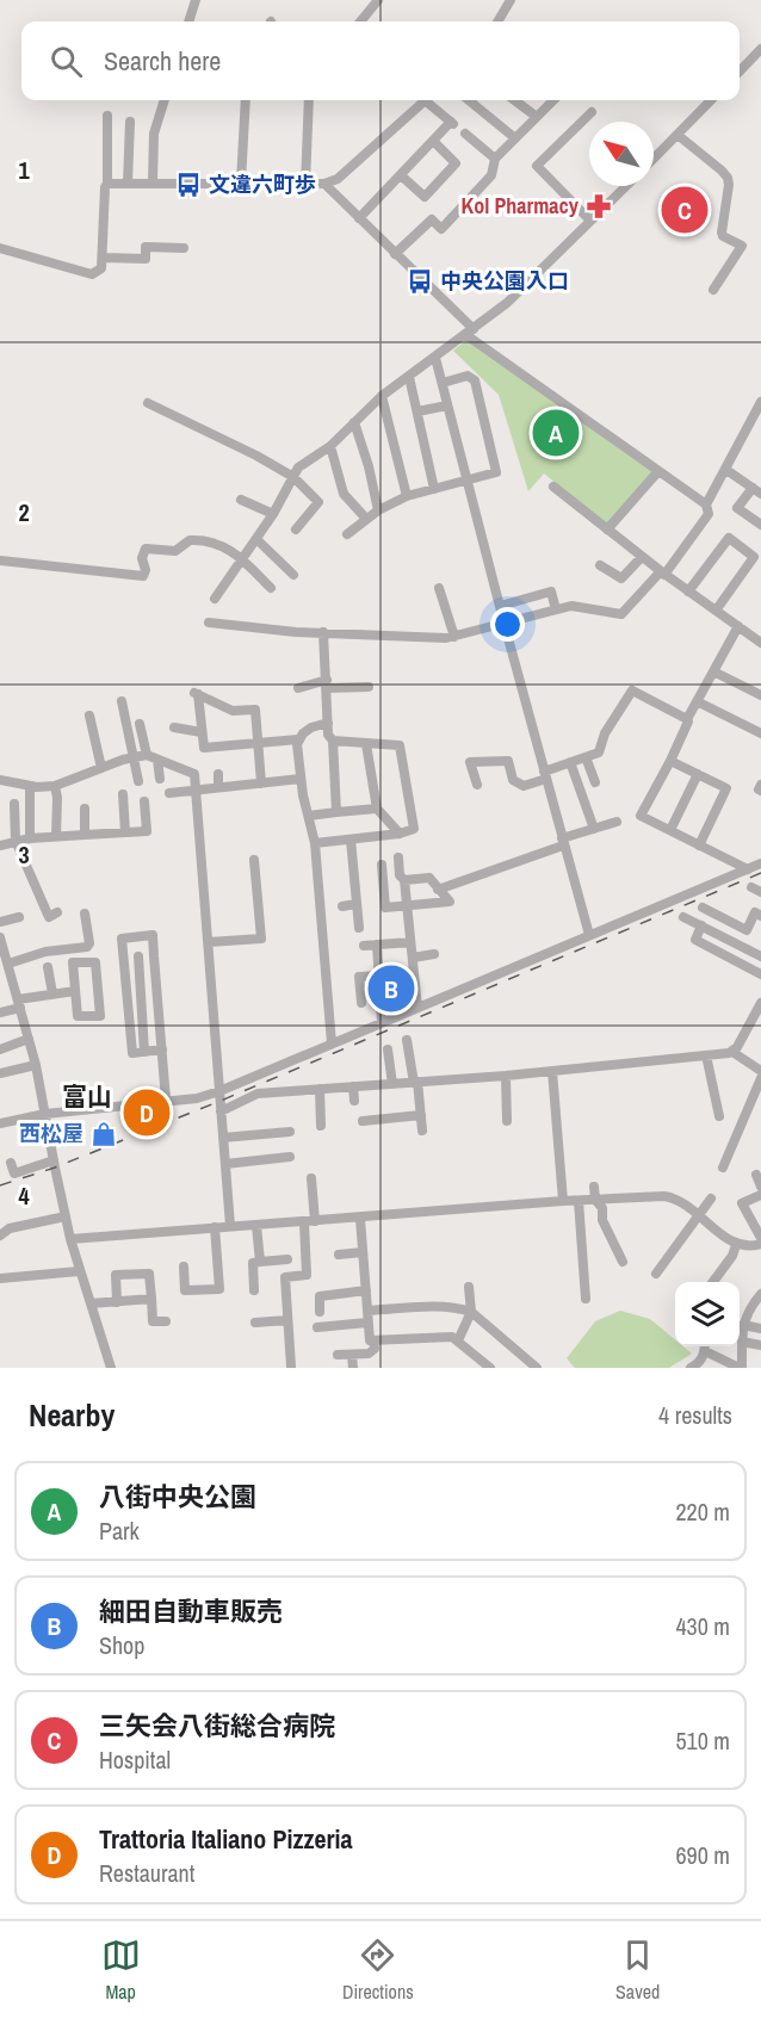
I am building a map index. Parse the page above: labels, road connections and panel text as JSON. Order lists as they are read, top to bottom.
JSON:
{
  "districts": ["富山"],
  "places": {
    "bus stop": ["文違六町歩", "中央公園入口"],
    "pharmacy": ["Kol Pharmacy"],
    "shop": ["西松屋"]
  },
  "north": "top left",
  "page": {
    "search": "Search here",
    "pins": [
      "C",
      "A",
      "B",
      "D"
    ],
    "heading": ["Nearby", "4 results"],
    "list": [
      {
        "mark": "A",
        "name": "八街中央公園",
        "note": "Park",
        "value": "220 m"
      },
      {
        "mark": "B",
        "name": "細田自動車販売",
        "note": "Shop",
        "value": "430 m"
      },
      {
        "mark": "C",
        "name": "三矢会八街総合病院",
        "note": "Hospital",
        "value": "510 m"
      },
      {
        "mark": "D",
        "name": "Trattoria Italiano Pizzeria",
        "note": "Restaurant",
        "value": "690 m"
      }
    ],
    "nav": ["Map", "Directions", "Saved"]
  },
  "grid": {
    "rows": [
      "1",
      "2",
      "3",
      "4"
    ]
  }
}
